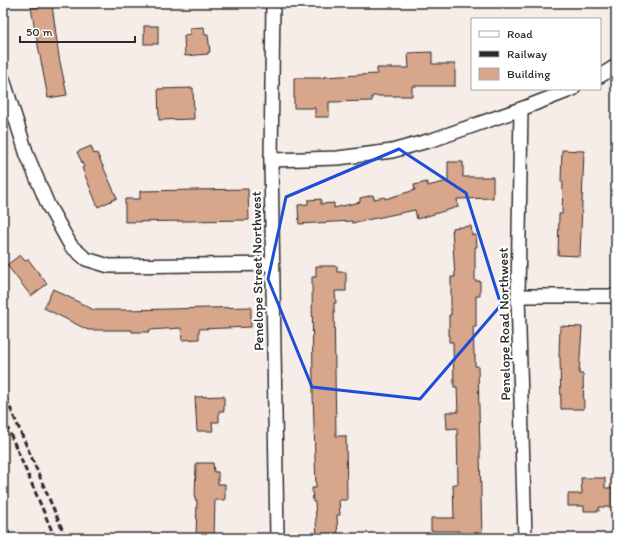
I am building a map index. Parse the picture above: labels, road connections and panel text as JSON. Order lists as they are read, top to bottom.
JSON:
{
  "streets": {
    "street": ["Penelope Street Northwest", "Penelope Road Northwest"]
  },
  "legend": ["Road", "Railway", "Building"],
  "scale_bar": "50 m"
}
